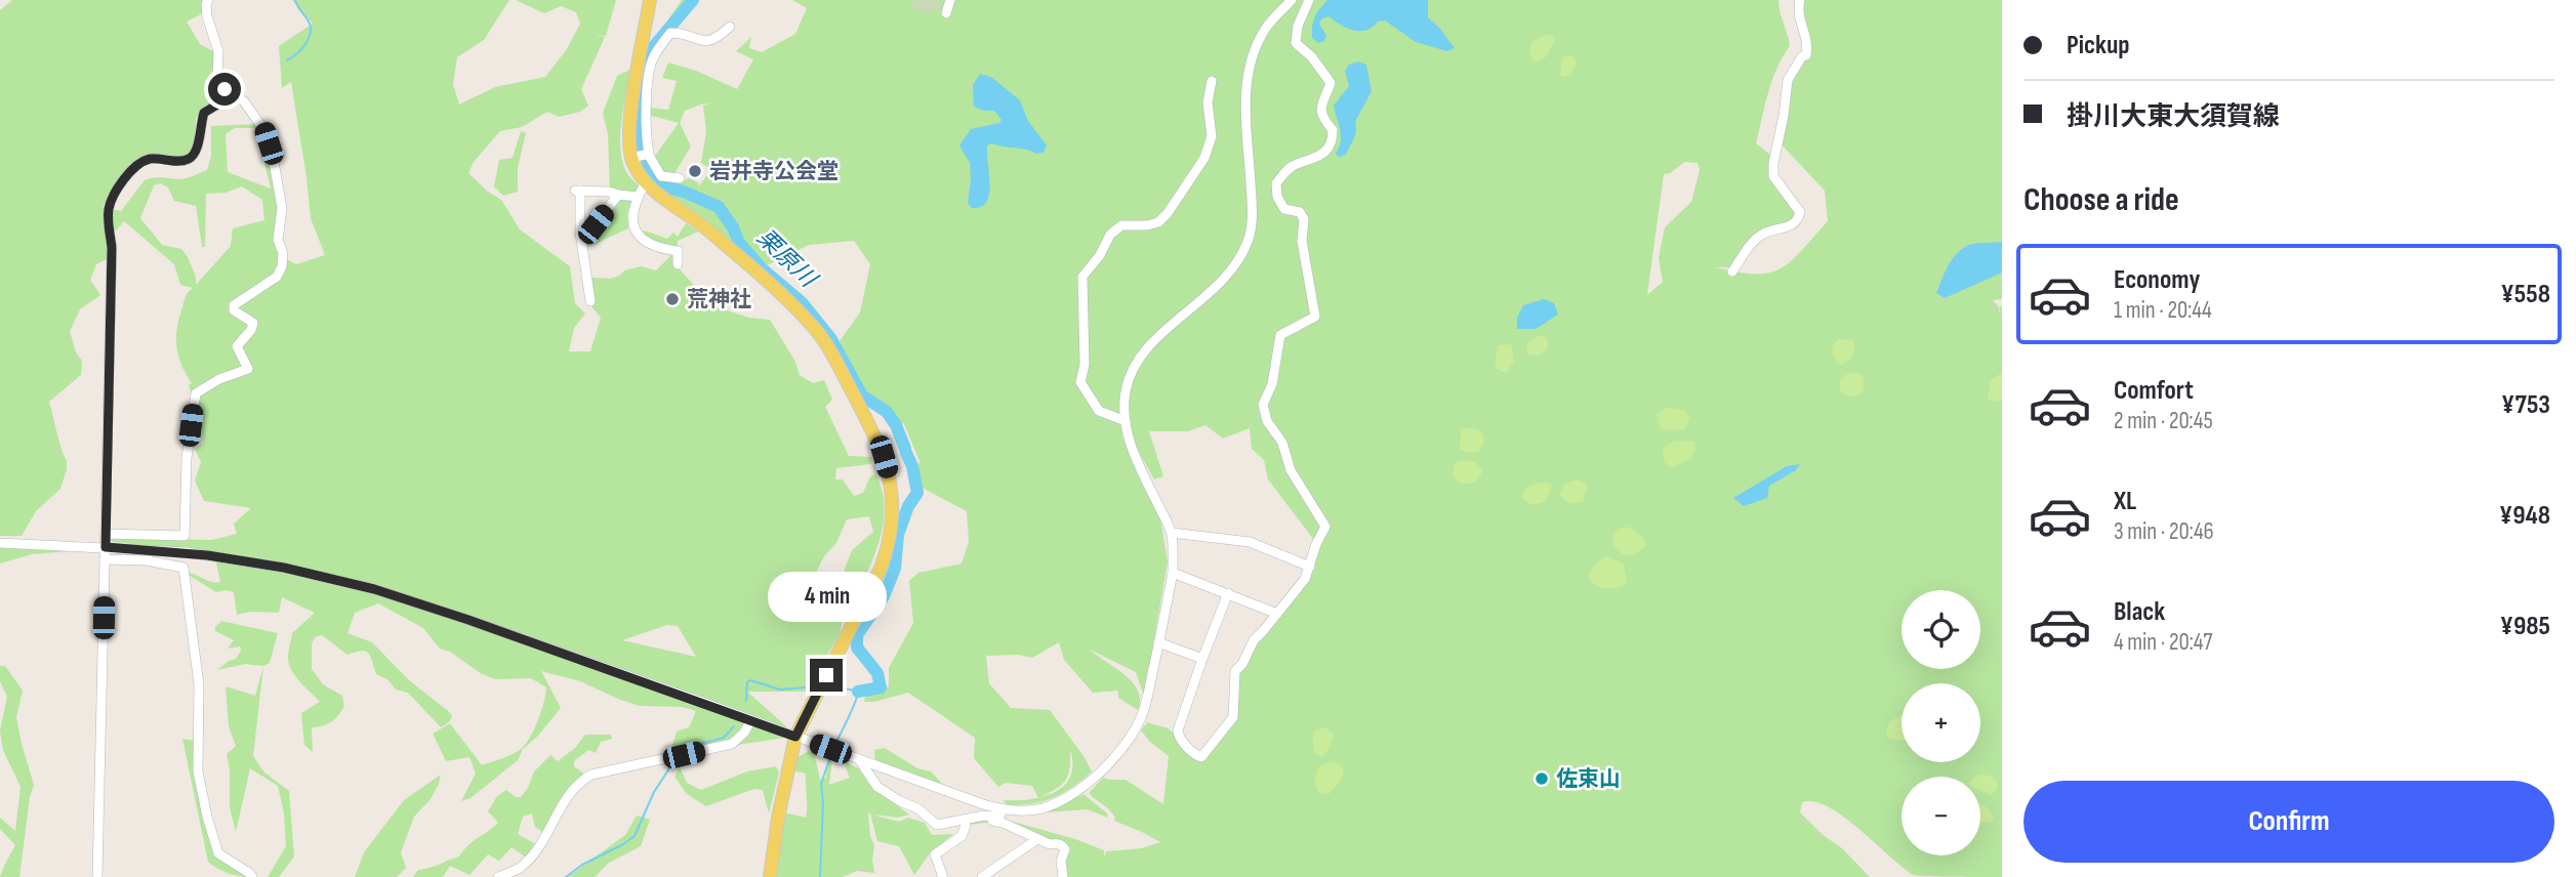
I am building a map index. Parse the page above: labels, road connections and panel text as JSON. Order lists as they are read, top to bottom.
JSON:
{
  "water": ["栗原川"],
  "places": ["岩井寺公会堂", "荒神社", "佐束山"],
  "page": {
    "banner": ["Pickup", "掛川大東大須賀線"],
    "heading": "Choose a ride",
    "list": [
      {
        "name": "Economy",
        "note": "1 min · 20:44",
        "value": "¥558"
      },
      {
        "name": "Comfort",
        "note": "2 min · 20:45",
        "value": "¥753"
      },
      {
        "name": "XL",
        "note": "3 min · 20:46",
        "value": "¥948"
      },
      {
        "name": "Black",
        "note": "4 min · 20:47",
        "value": "¥985"
      }
    ],
    "bubble": "4 min",
    "map_buttons": ["+", "−"],
    "buttons": "Confirm"
  }
}
